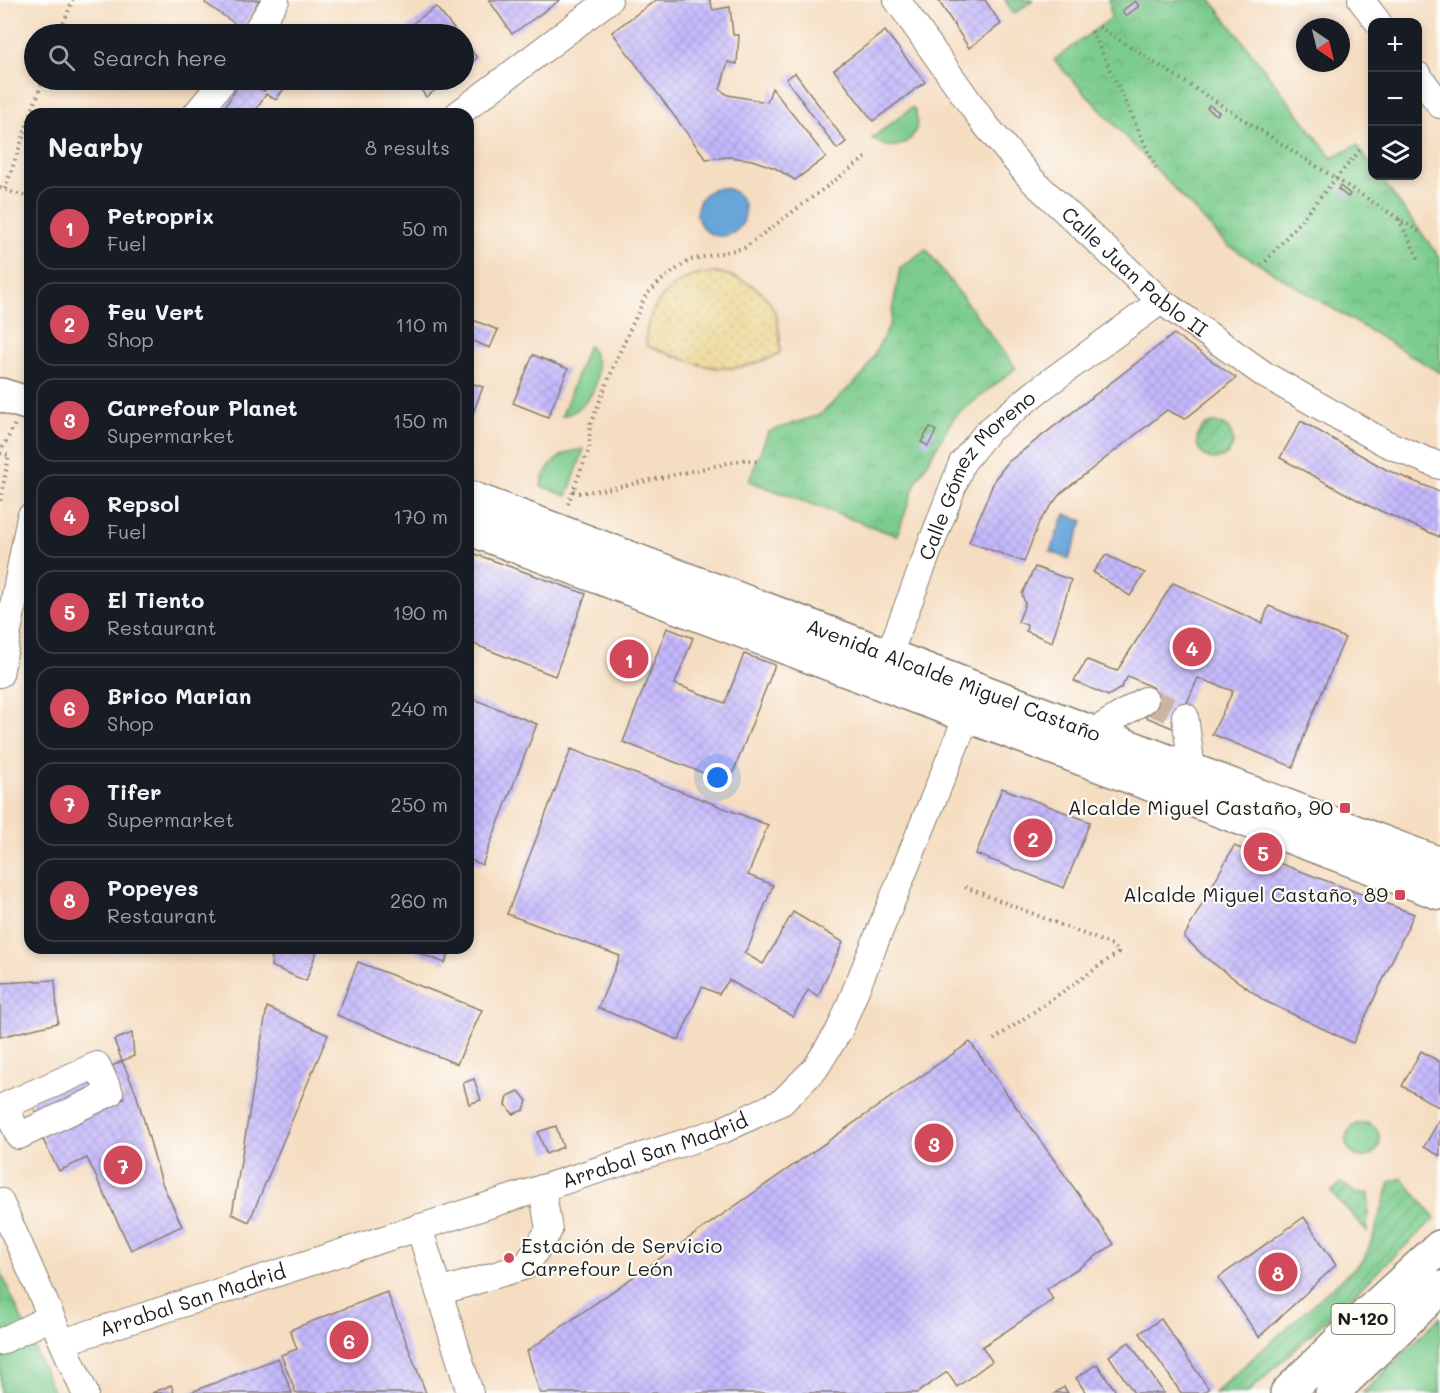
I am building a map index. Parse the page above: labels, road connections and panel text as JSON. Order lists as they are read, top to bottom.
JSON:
{
  "streets": {
    "main road": ["Avenida Alcalde Miguel Castaño", "N-120"],
    "street": ["Calle Juan Pablo II", "Calle Gómez Moreno", "Arrabal San Madrid"]
  },
  "crossings": [
    ["Calle Juan Pablo II", "Calle Gómez Moreno"],
    ["Calle Gómez Moreno", "Avenida Alcalde Miguel Castaño"],
    ["Avenida Alcalde Miguel Castaño", "Arrabal San Madrid"]
  ],
  "places": {
    "transit": ["Alcalde Miguel Castaño, 90", "Alcalde Miguel Castaño, 89"],
    "other": ["Estación de Servicio Carrefour León"]
  },
  "north": "bottom right",
  "page": {
    "map_buttons": ["+", "−"],
    "search": "Search here",
    "heading": ["Nearby", "8 results"],
    "list": [
      {
        "mark": "1",
        "name": "Petroprix",
        "note": "Fuel",
        "value": "50 m"
      },
      {
        "mark": "2",
        "name": "Feu Vert",
        "note": "Shop",
        "value": "110 m"
      },
      {
        "mark": "3",
        "name": "Carrefour Planet",
        "note": "Supermarket",
        "value": "150 m"
      },
      {
        "mark": "4",
        "name": "Repsol",
        "note": "Fuel",
        "value": "170 m"
      },
      {
        "mark": "5",
        "name": "El Tiento",
        "note": "Restaurant",
        "value": "190 m"
      },
      {
        "mark": "6",
        "name": "Brico Marian",
        "note": "Shop",
        "value": "240 m"
      },
      {
        "mark": "7",
        "name": "Tifer",
        "note": "Supermarket",
        "value": "250 m"
      },
      {
        "mark": "8",
        "name": "Popeyes",
        "note": "Restaurant",
        "value": "260 m"
      }
    ],
    "pins": [
      "4",
      "1",
      "2",
      "5",
      "3",
      "7",
      "8",
      "6"
    ]
  }
}
